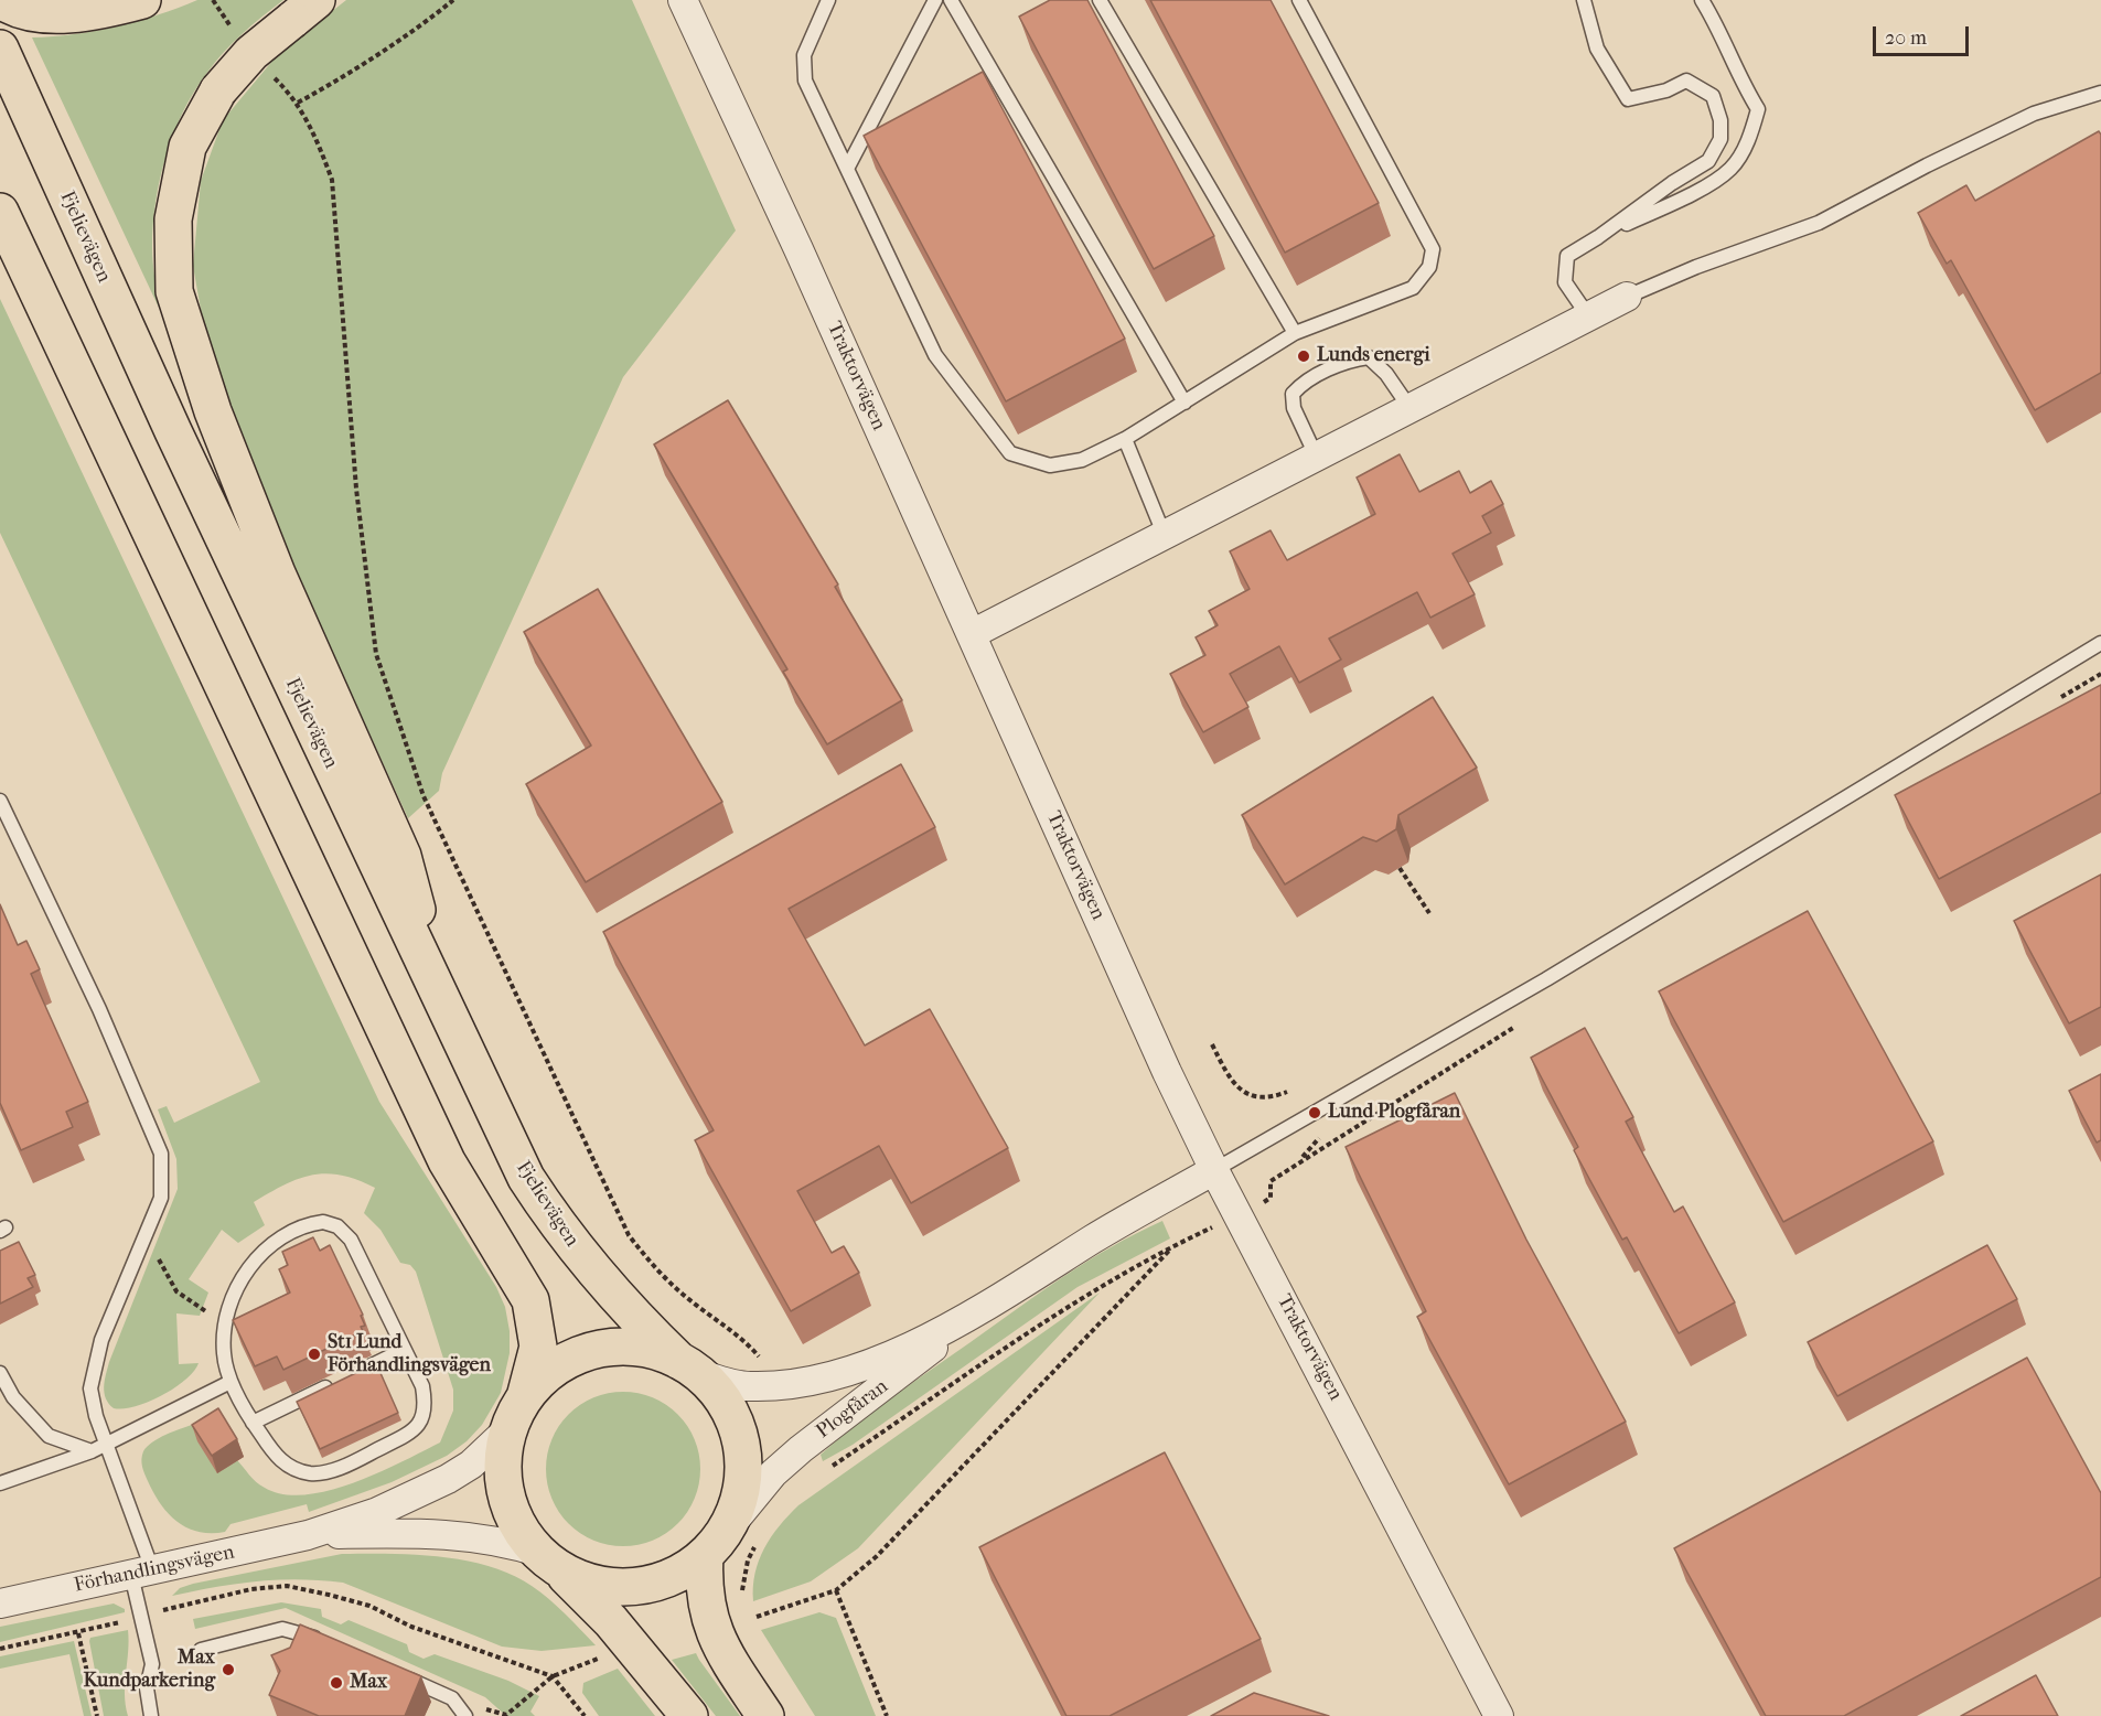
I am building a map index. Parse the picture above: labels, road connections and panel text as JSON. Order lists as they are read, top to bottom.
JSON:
{
  "streets": {
    "main road": ["Fjelievägen"],
    "street": ["Traktorvägen", "Plogfåran", "Förhandlingsvägen"]
  },
  "crossings": [
    ["Fjelievägen", "Plogfåran"],
    ["Fjelievägen", "Förhandlingsvägen"],
    ["Traktorvägen", "Plogfåran"]
  ],
  "places": [
    "Lunds energi",
    "Lund Plogfåran",
    "St1 Lund Förhandlingsvägen",
    "Max Kundparkering",
    "Max"
  ],
  "scale_bar": "20 m"
}
